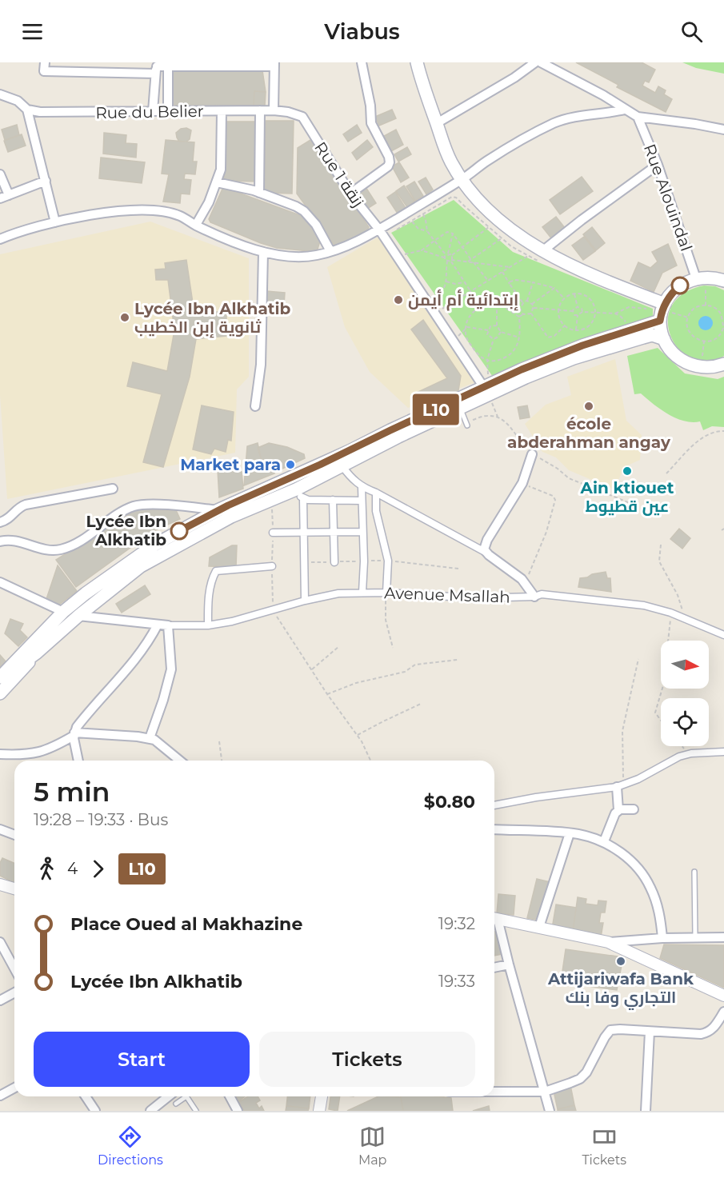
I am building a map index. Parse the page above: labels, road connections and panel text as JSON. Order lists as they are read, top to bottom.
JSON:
{
  "streets": {
    "street": [
      "Rue du Belier",
      "Rue 1 زنقة",
      "Rue Alouindal",
      "Avenue Msallah"
    ]
  },
  "crossings": [
    ["Rue du Belier", "Rue 1 زنقة"]
  ],
  "places": [
    "إبتدائية أم أيمن",
    "Lycée Ibn Alkhatib ثانوية إبن الخطيب",
    "école abderahman angay",
    "Market para",
    "Ain ktiouet عين قطيوط",
    "Lycée Ibn Alkhatib",
    "Attijariwafa Bank التجاري وفا بنك"
  ],
  "lines": ["bus line L10"],
  "north": "right",
  "page": {
    "header": "Viabus",
    "on_map": "L10",
    "heading": ["5 min", "19:28 – 19:33 · Bus", "$0.80"],
    "legs": ["4", "L10"],
    "list": [
      {
        "name": "Place Oued al Makhazine",
        "value": "19:32"
      },
      {
        "name": "Lycée Ibn Alkhatib",
        "value": "19:33"
      }
    ],
    "buttons": ["Start", "Tickets"],
    "tabs": ["Directions", "Map", "Tickets"]
  }
}
